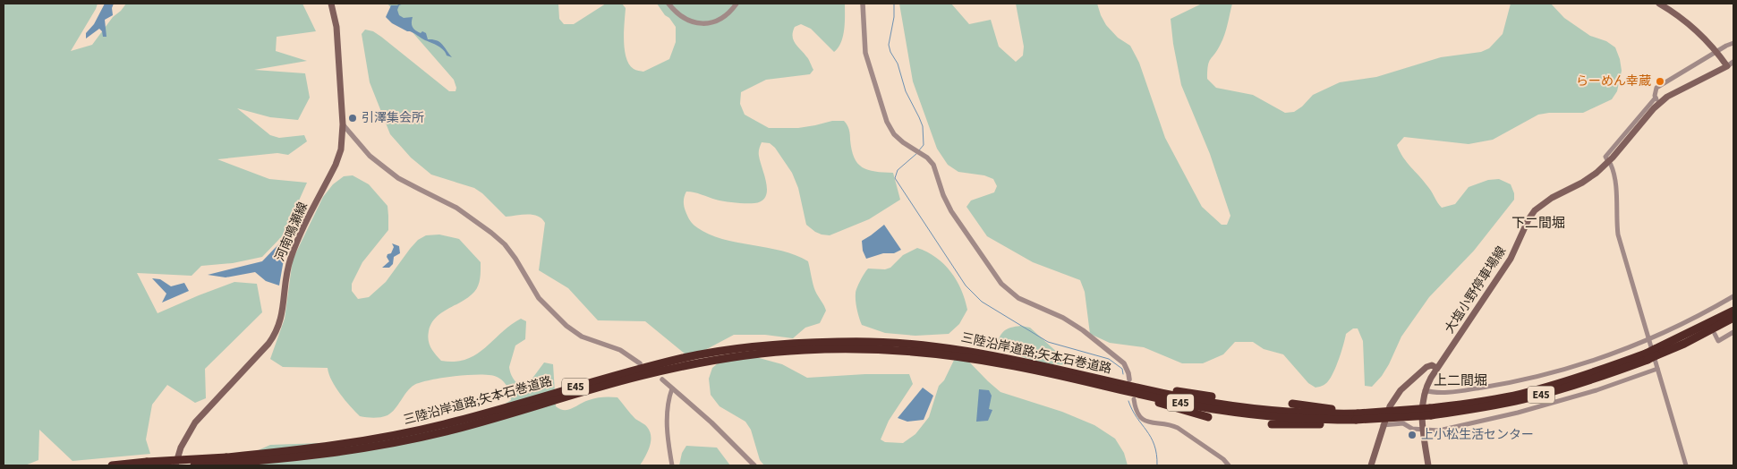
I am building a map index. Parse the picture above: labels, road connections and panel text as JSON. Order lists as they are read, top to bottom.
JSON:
{
  "streets": {
    "highway": ["三陸沿岸道路;矢本石巻道路", "E45"],
    "main road": ["河南鳴瀬線", "大塩小野停車場線"]
  },
  "districts": ["下二間堀", "上二間堀"],
  "places": ["らーめん幸蔵", "引澤集会所", "上小松生活センター"]
}
